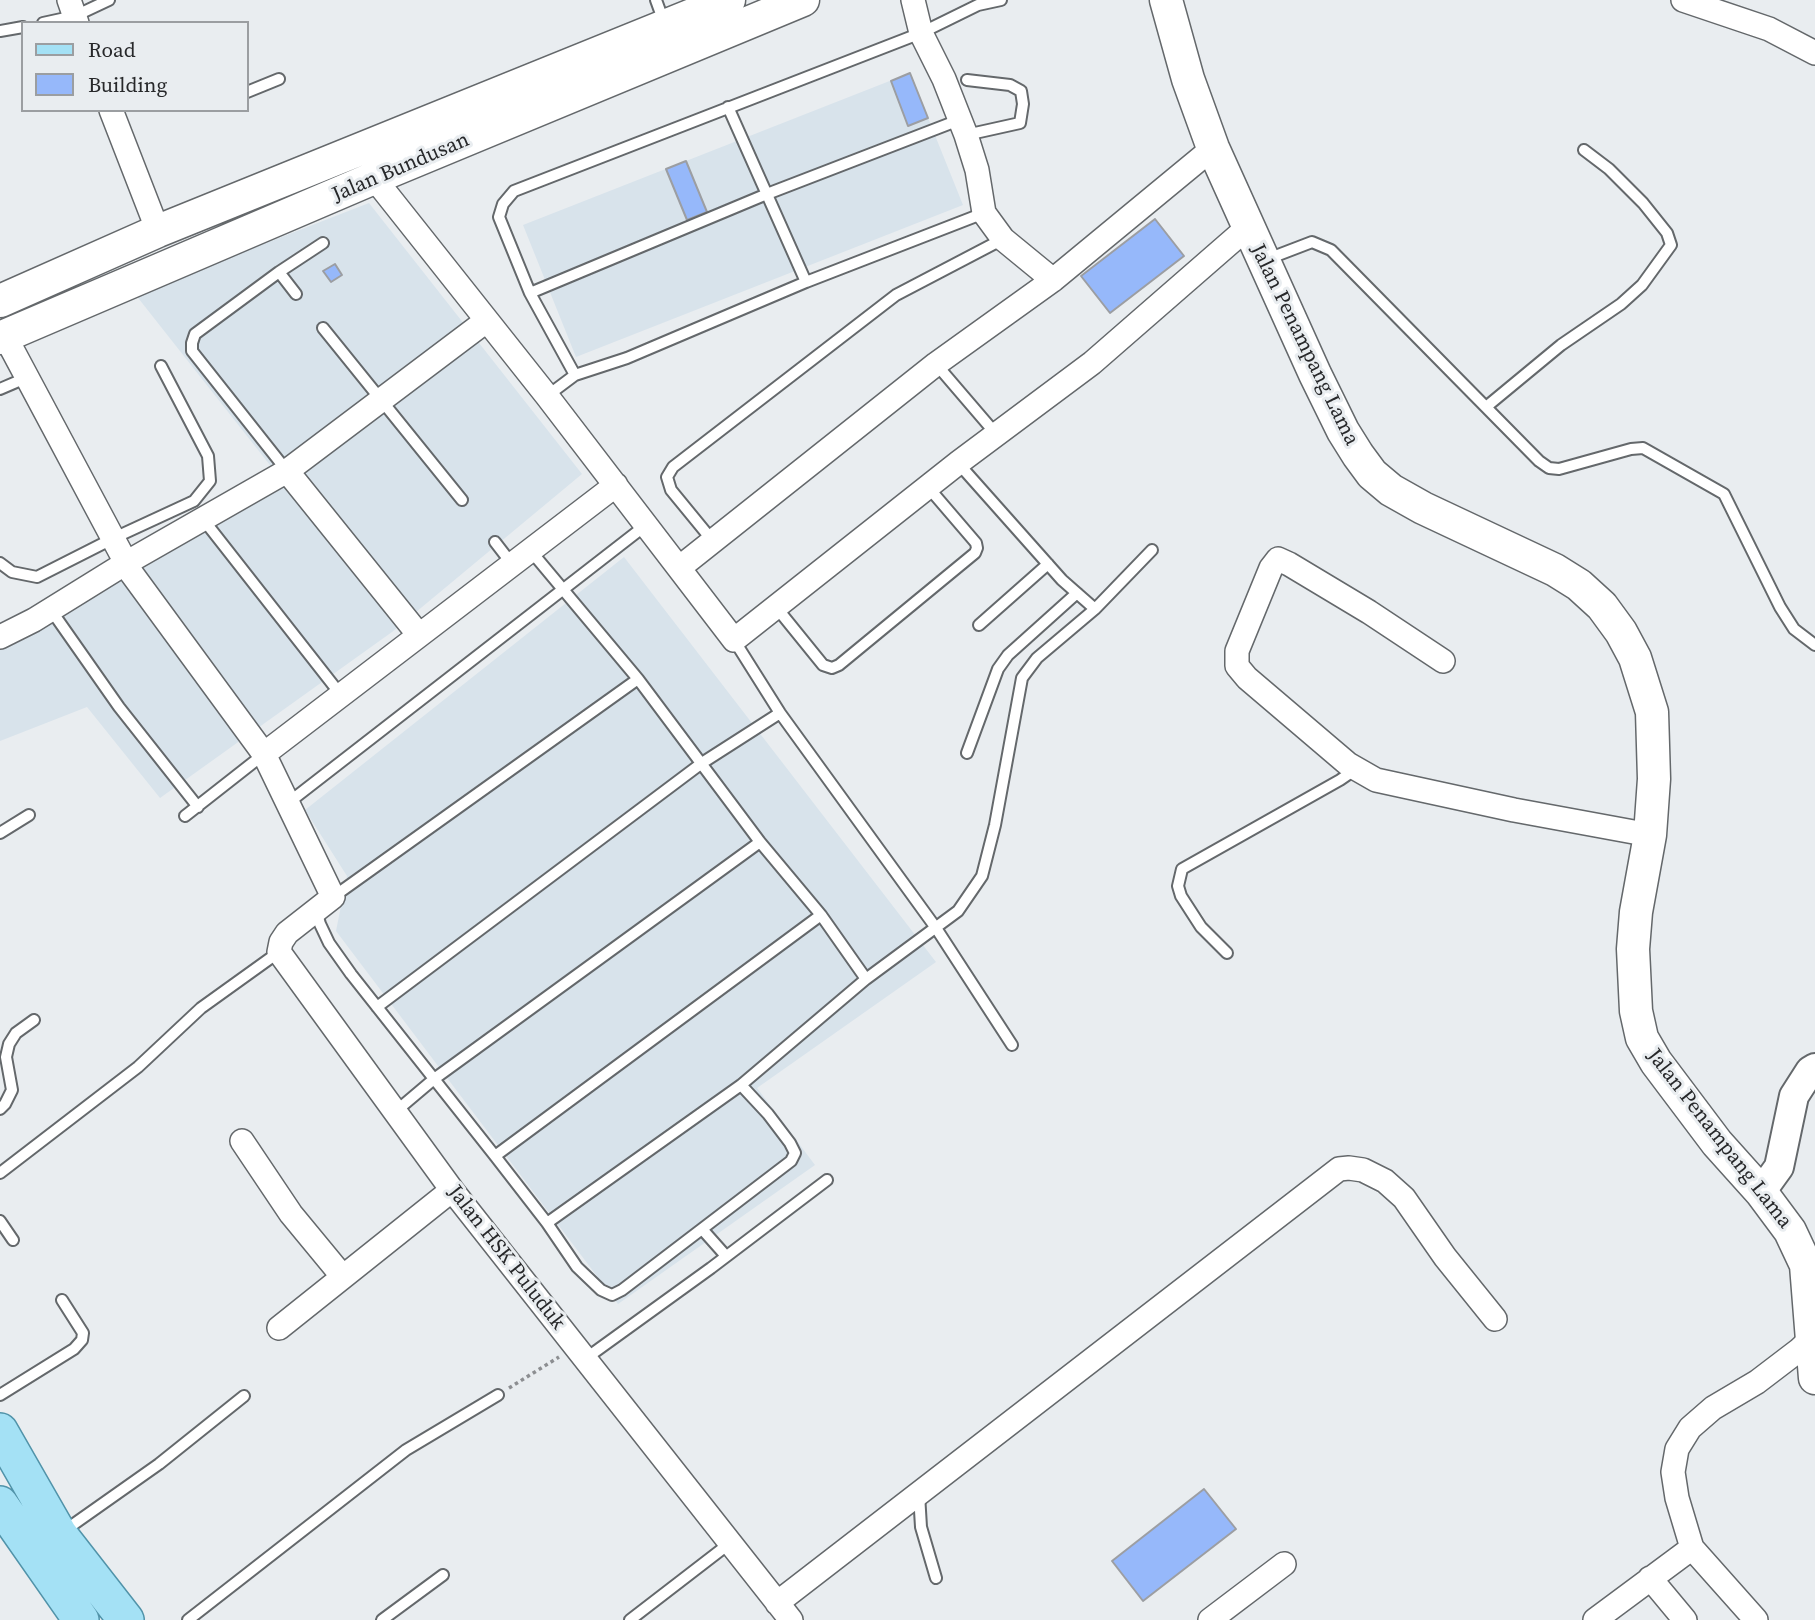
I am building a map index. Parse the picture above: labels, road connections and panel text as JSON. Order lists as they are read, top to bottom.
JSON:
{
  "streets": {
    "main road": ["Jalan Bundusan", "Jalan Penampang Lama"],
    "street": ["Jalan HSK Puluduk"]
  },
  "legend": ["Road", "Building"]
}
